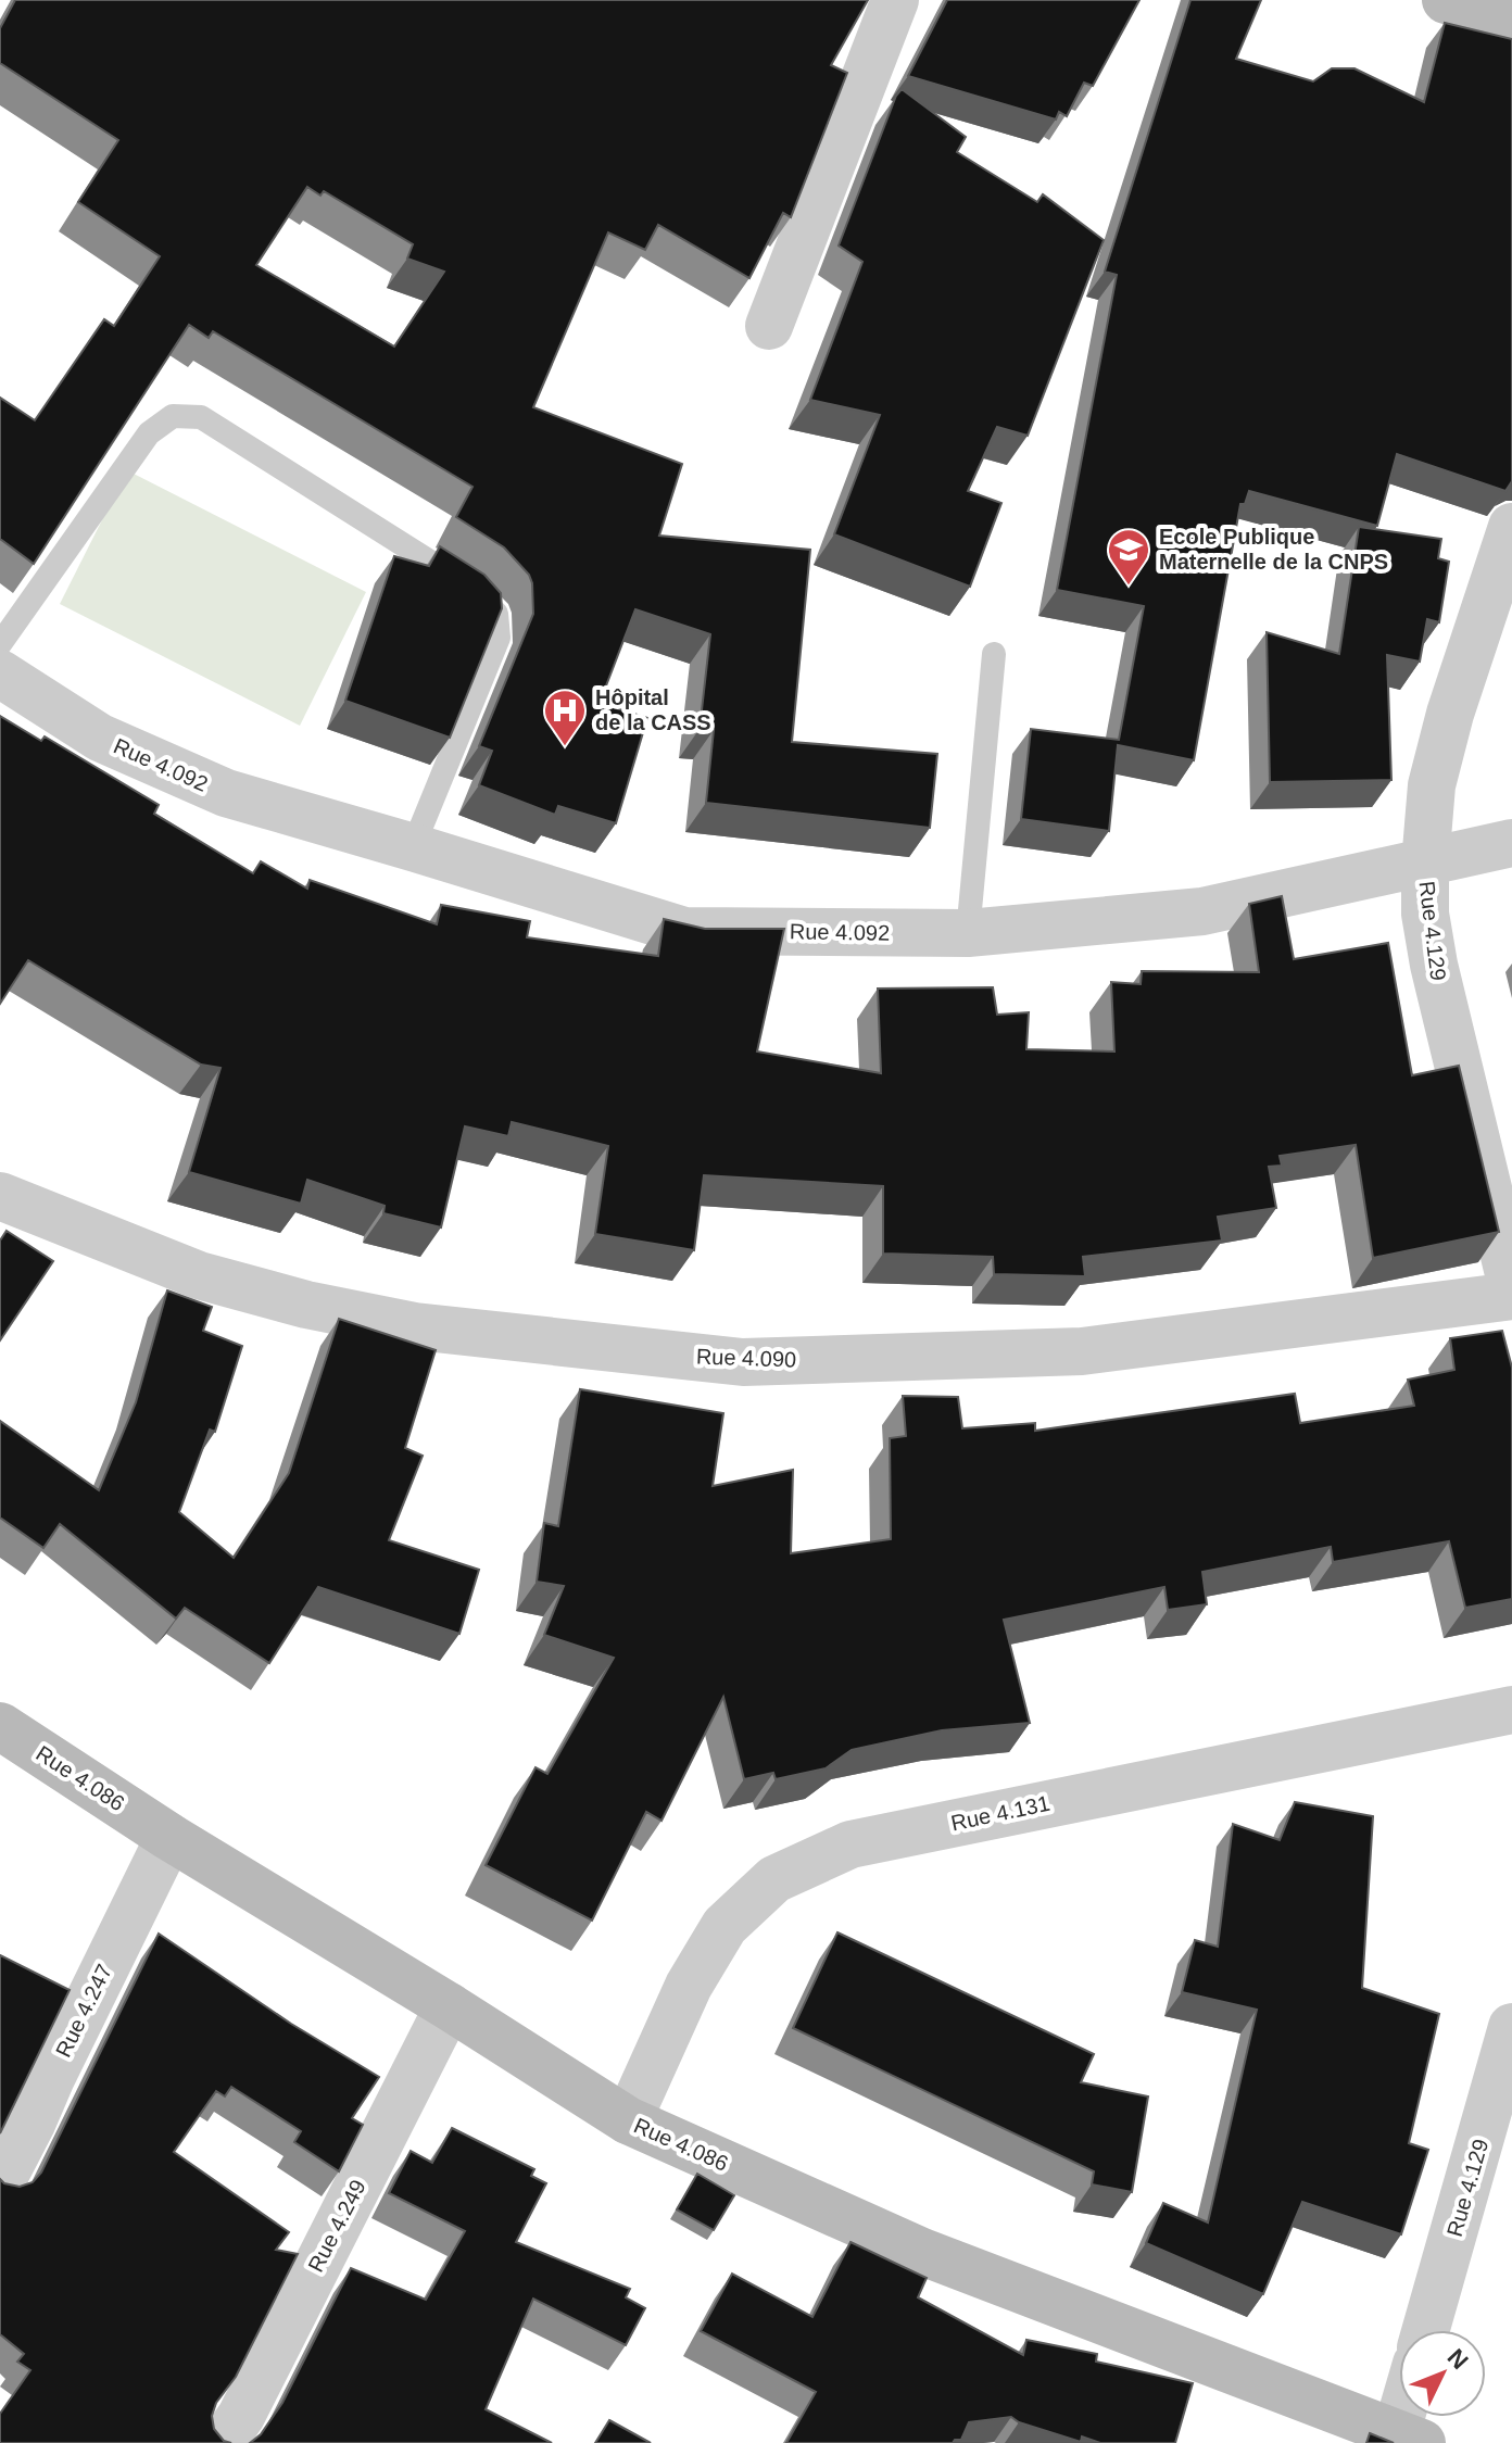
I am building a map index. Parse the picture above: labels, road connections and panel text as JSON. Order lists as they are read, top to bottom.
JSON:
{
  "streets": {
    "street": [
      "Rue 4.092",
      "Rue 4.129",
      "Rue 4.090",
      "Rue 4.086",
      "Rue 4.131",
      "Rue 4.247",
      "Rue 4.249"
    ]
  },
  "crossings": [
    ["Rue 4.092", "Rue 4.129"],
    ["Rue 4.086", "Rue 4.131"],
    ["Rue 4.086", "Rue 4.247"],
    ["Rue 4.086", "Rue 4.249"]
  ],
  "places": {
    "school or university": ["Ecole Publique Maternelle de la CNPS"],
    "hospital": ["Hôpital de la CASS"]
  },
  "north": "top right"
}
